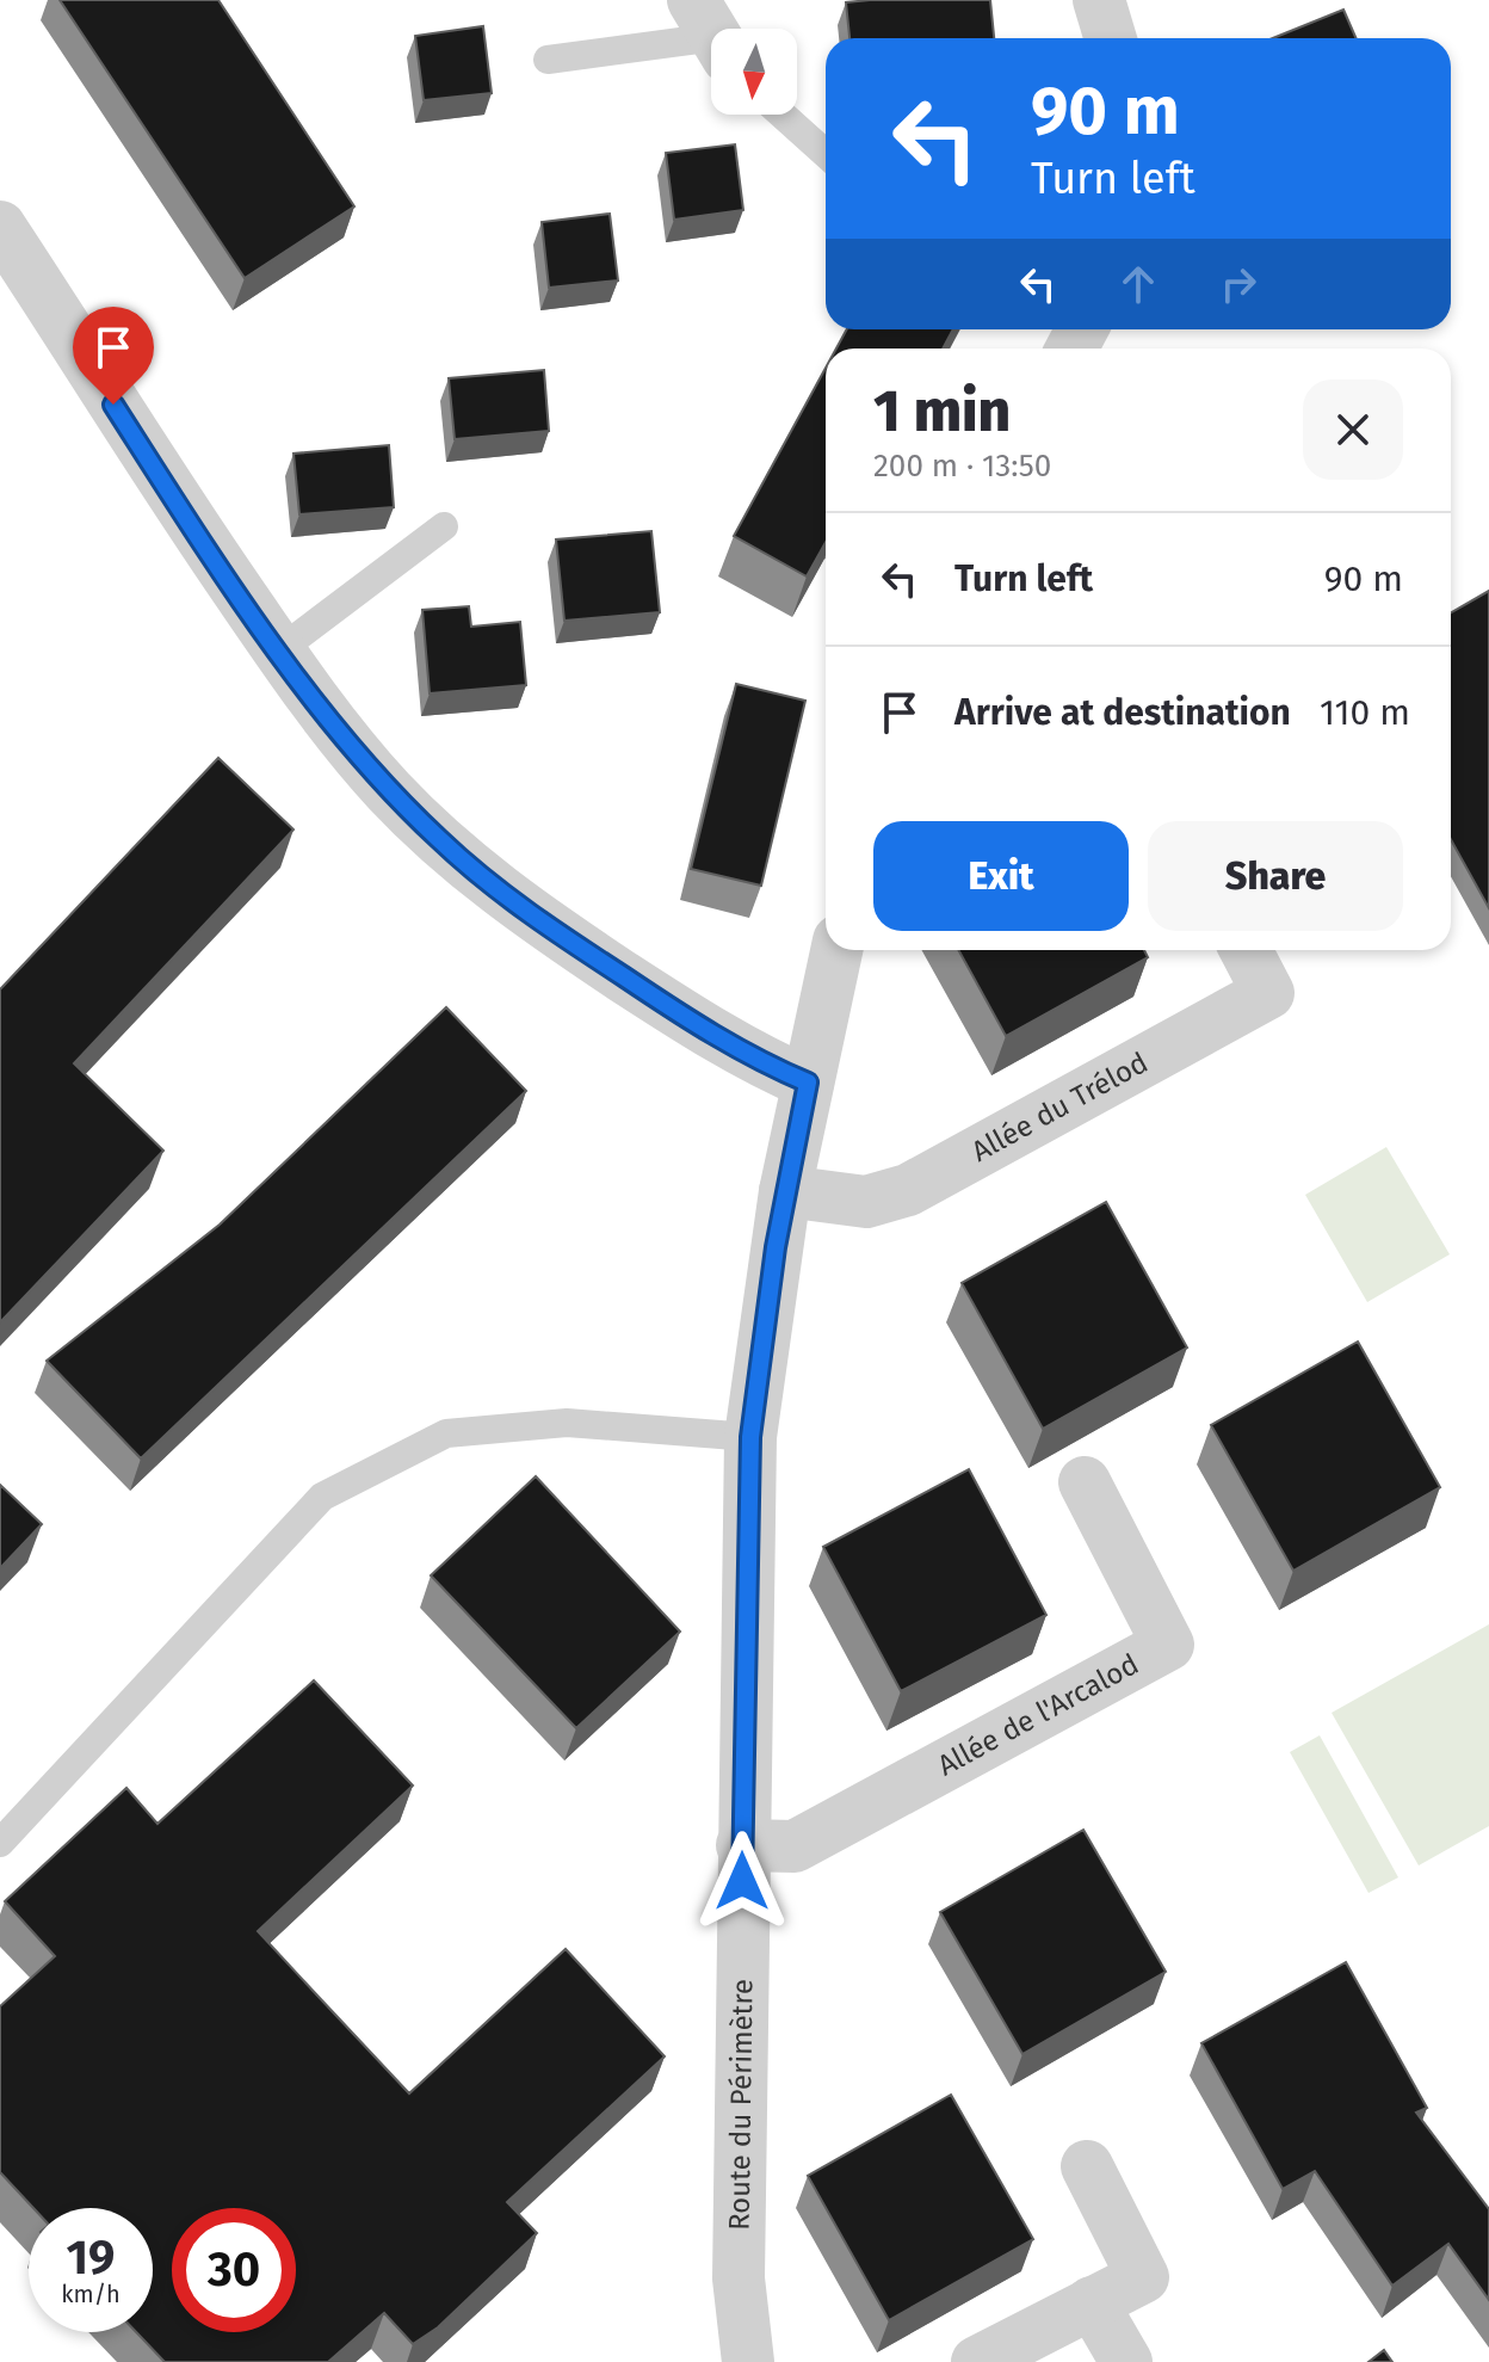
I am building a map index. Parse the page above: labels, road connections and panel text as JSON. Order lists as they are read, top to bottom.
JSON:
{
  "streets": {
    "street": ["Allée du Trélod", "Allée de l'Arcalod", "Route du Périmètre"]
  },
  "crossings": [
    ["Allée du Trélod", "Route du Périmètre"],
    ["Allée de l'Arcalod", "Route du Périmètre"]
  ],
  "north": "bottom",
  "page": {
    "turn": ["90 m", "Turn left"],
    "heading": ["1 min", "200 m · 13:50"],
    "list": [
      {
        "name": "Turn left",
        "value": "90 m"
      },
      {
        "name": "Arrive at destination",
        "value": "110 m"
      }
    ],
    "buttons": ["Exit", "Share"],
    "speed": "19 km/h",
    "limit": "30"
  }
}
